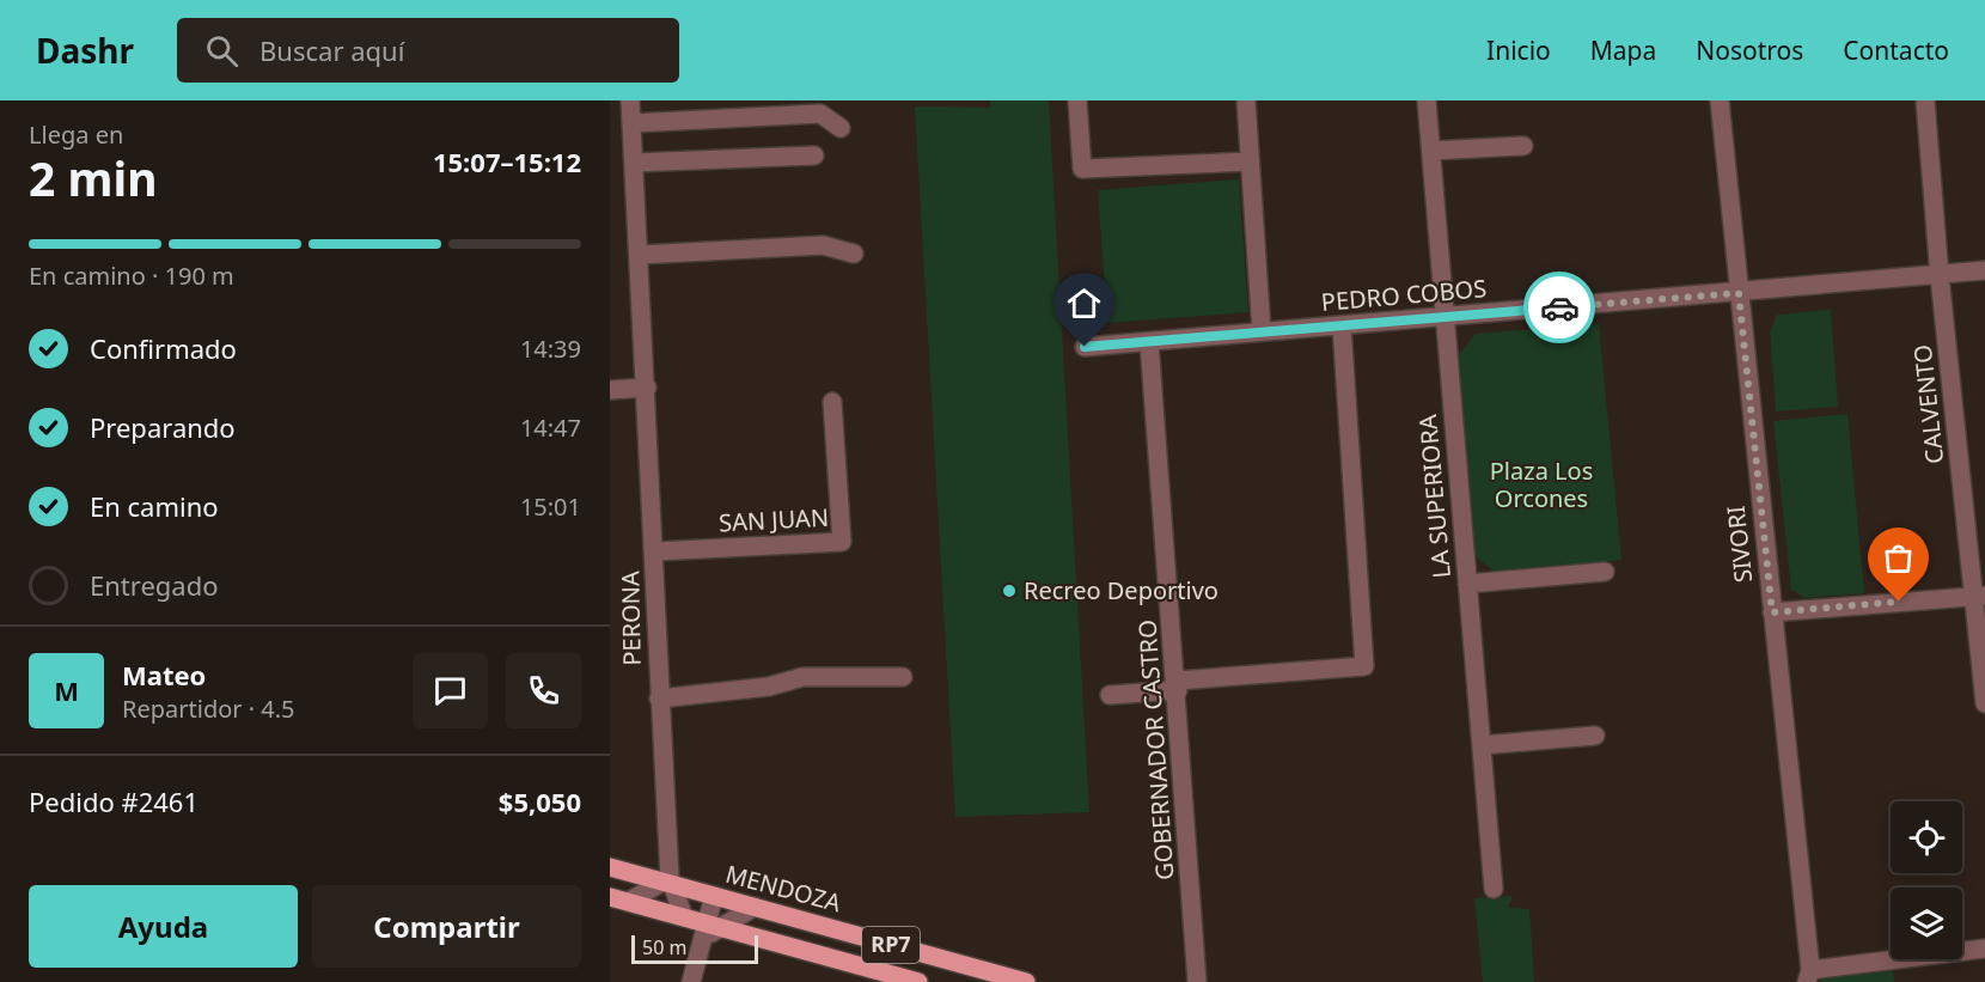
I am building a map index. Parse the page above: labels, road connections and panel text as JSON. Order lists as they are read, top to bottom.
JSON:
{
  "streets": {
    "main road": ["MENDOZA", "RP7"],
    "street": [
      "PEDRO COBOS",
      "CALVENTO",
      "LA SUPERIORA",
      "SAN JUAN",
      "SIVORI",
      "PERONA",
      "GOBERNADOR CASTRO"
    ]
  },
  "crossings": [
    ["PEDRO COBOS", "CALVENTO"],
    ["PEDRO COBOS", "LA SUPERIORA"],
    ["PEDRO COBOS", "SIVORI"],
    ["PEDRO COBOS", "GOBERNADOR CASTRO"],
    ["SAN JUAN", "PERONA"],
    ["PERONA", "MENDOZA"],
    ["PERONA", "RP7"]
  ],
  "parks": ["Plaza Los Orcones"],
  "places": ["Recreo Deportivo"],
  "scale_bar": "50 m",
  "page": {
    "header": "Dashr",
    "search": "Buscar aquí",
    "nav": [
      "Inicio",
      "Mapa",
      "Nosotros",
      "Contacto"
    ],
    "heading": ["2 min", "Llega en", "15:07–15:12"],
    "panel": [
      "Mateo",
      "Repartidor · 4.5",
      "Pedido #2461",
      "$5,050"
    ],
    "bar": "En camino · 190 m",
    "list": [
      ["Confirmado", "14:39"],
      ["Preparando", "14:47"],
      ["En camino", "15:01"],
      "Entregado"
    ],
    "round": "M",
    "buttons": ["Ayuda", "Compartir"],
    "scale": "50 m"
  }
}
